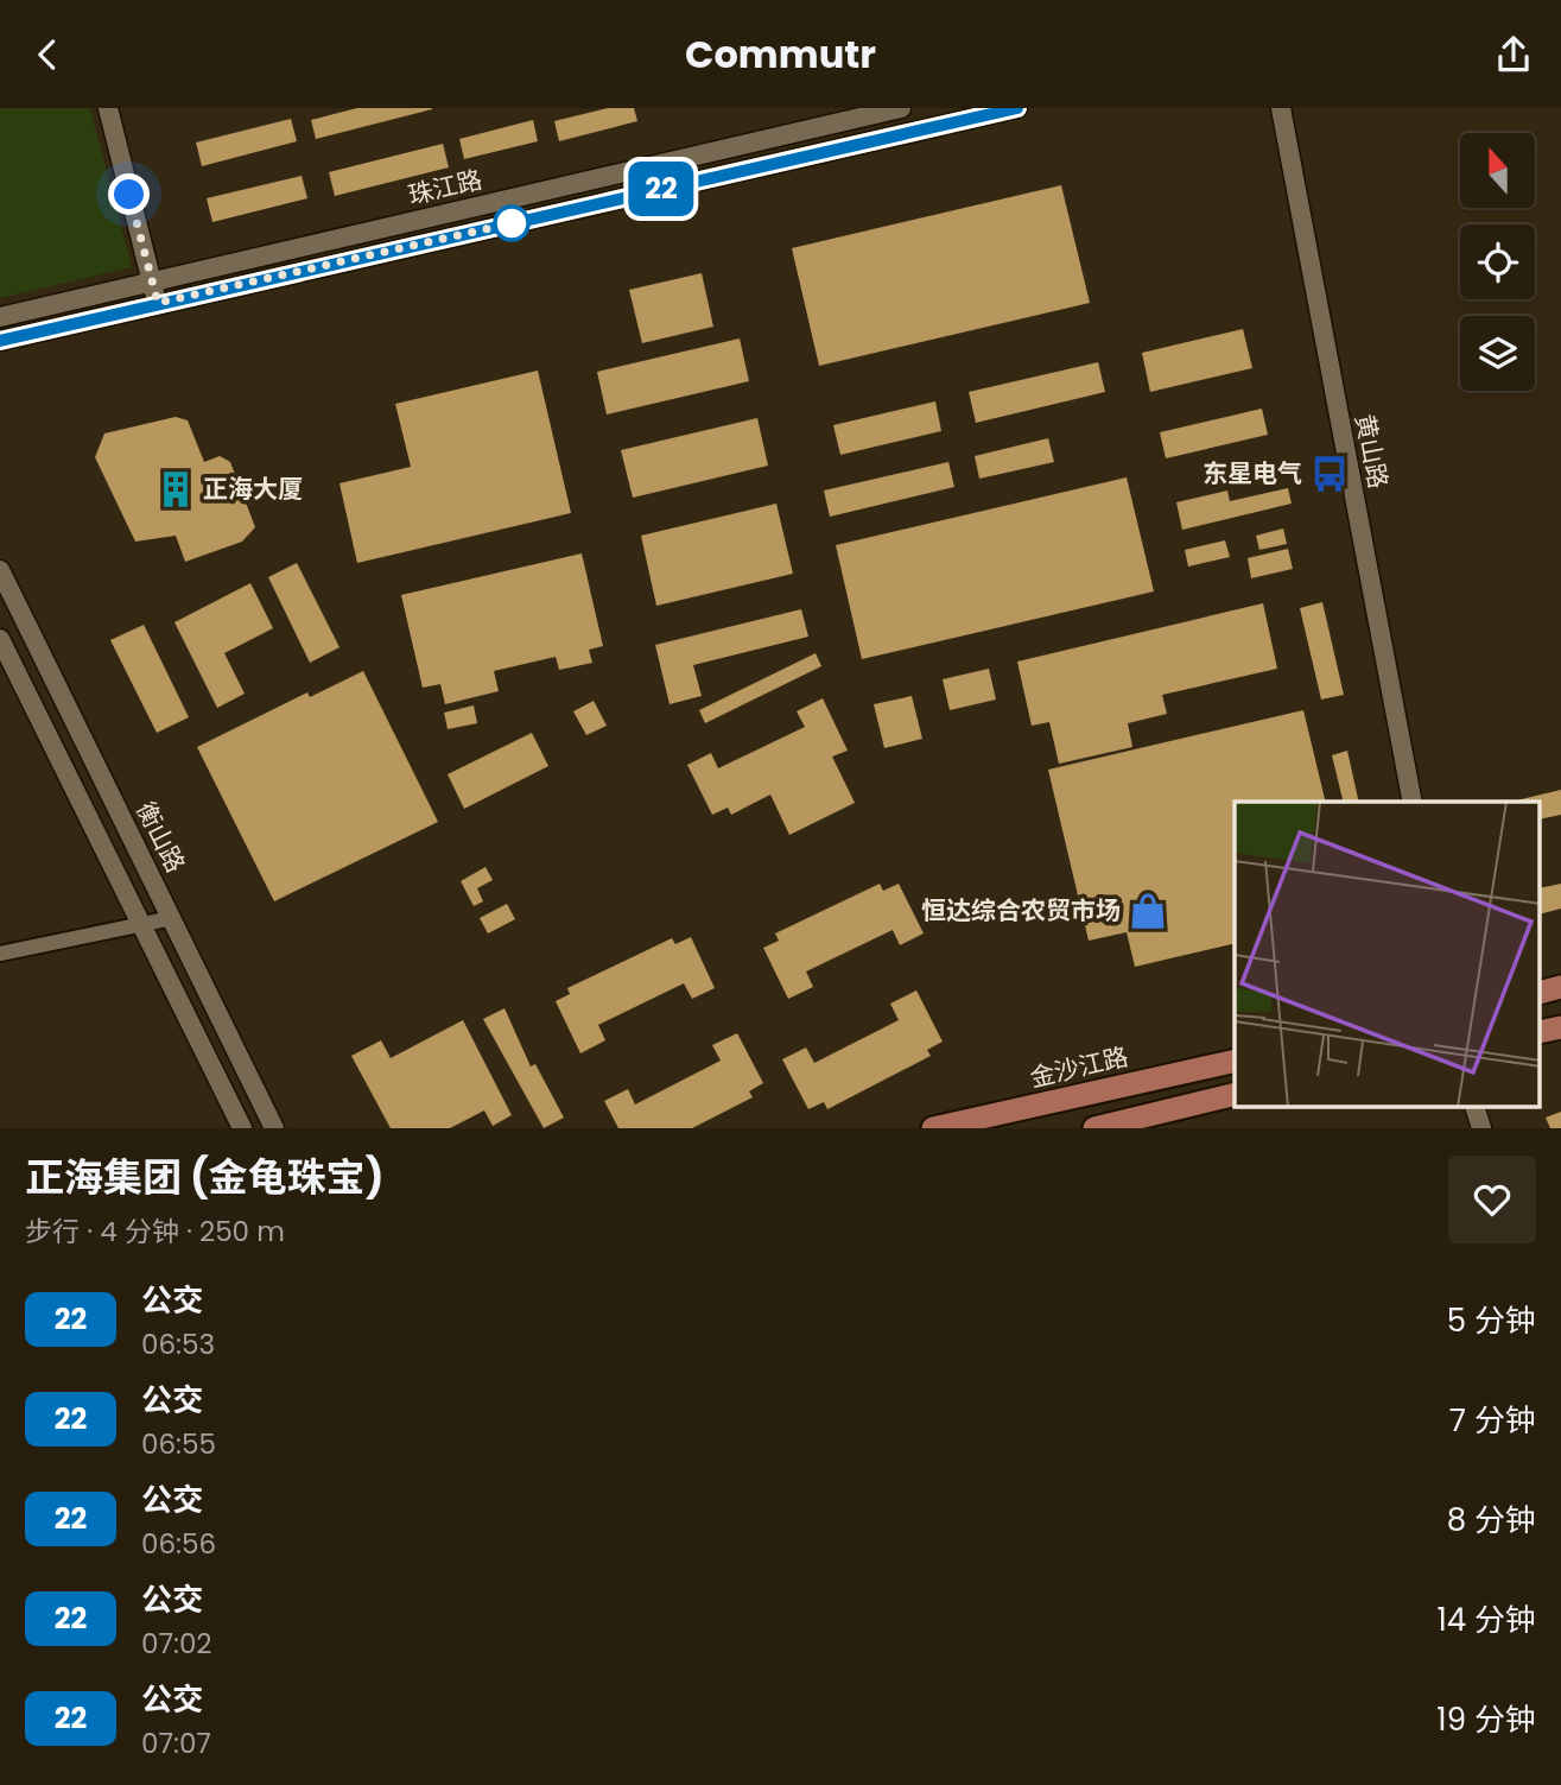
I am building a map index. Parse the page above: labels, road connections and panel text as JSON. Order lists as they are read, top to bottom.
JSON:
{
  "streets": {
    "main road": [
      "珠江路",
      "黄山路",
      "衡山路",
      "金沙江路"
    ]
  },
  "places": {
    "bus stop": ["东星电气"],
    "building": ["正海大厦"],
    "shop": ["恒达综合农贸市场"]
  },
  "lines": ["bus line 22"],
  "north": "top",
  "page": {
    "header": "Commutr",
    "on_map": "22",
    "heading": ["正海集团 (金龟珠宝)", "步行 · 4 分钟 · 250 m"],
    "list": [
      {
        "mark": "22",
        "name": "公交",
        "note": "06:53",
        "value": "5 分钟"
      },
      {
        "mark": "22",
        "name": "公交",
        "note": "06:55",
        "value": "7 分钟"
      },
      {
        "mark": "22",
        "name": "公交",
        "note": "06:56",
        "value": "8 分钟"
      },
      {
        "mark": "22",
        "name": "公交",
        "note": "07:02",
        "value": "14 分钟"
      },
      {
        "mark": "22",
        "name": "公交",
        "note": "07:07",
        "value": "19 分钟"
      }
    ]
  }
}
